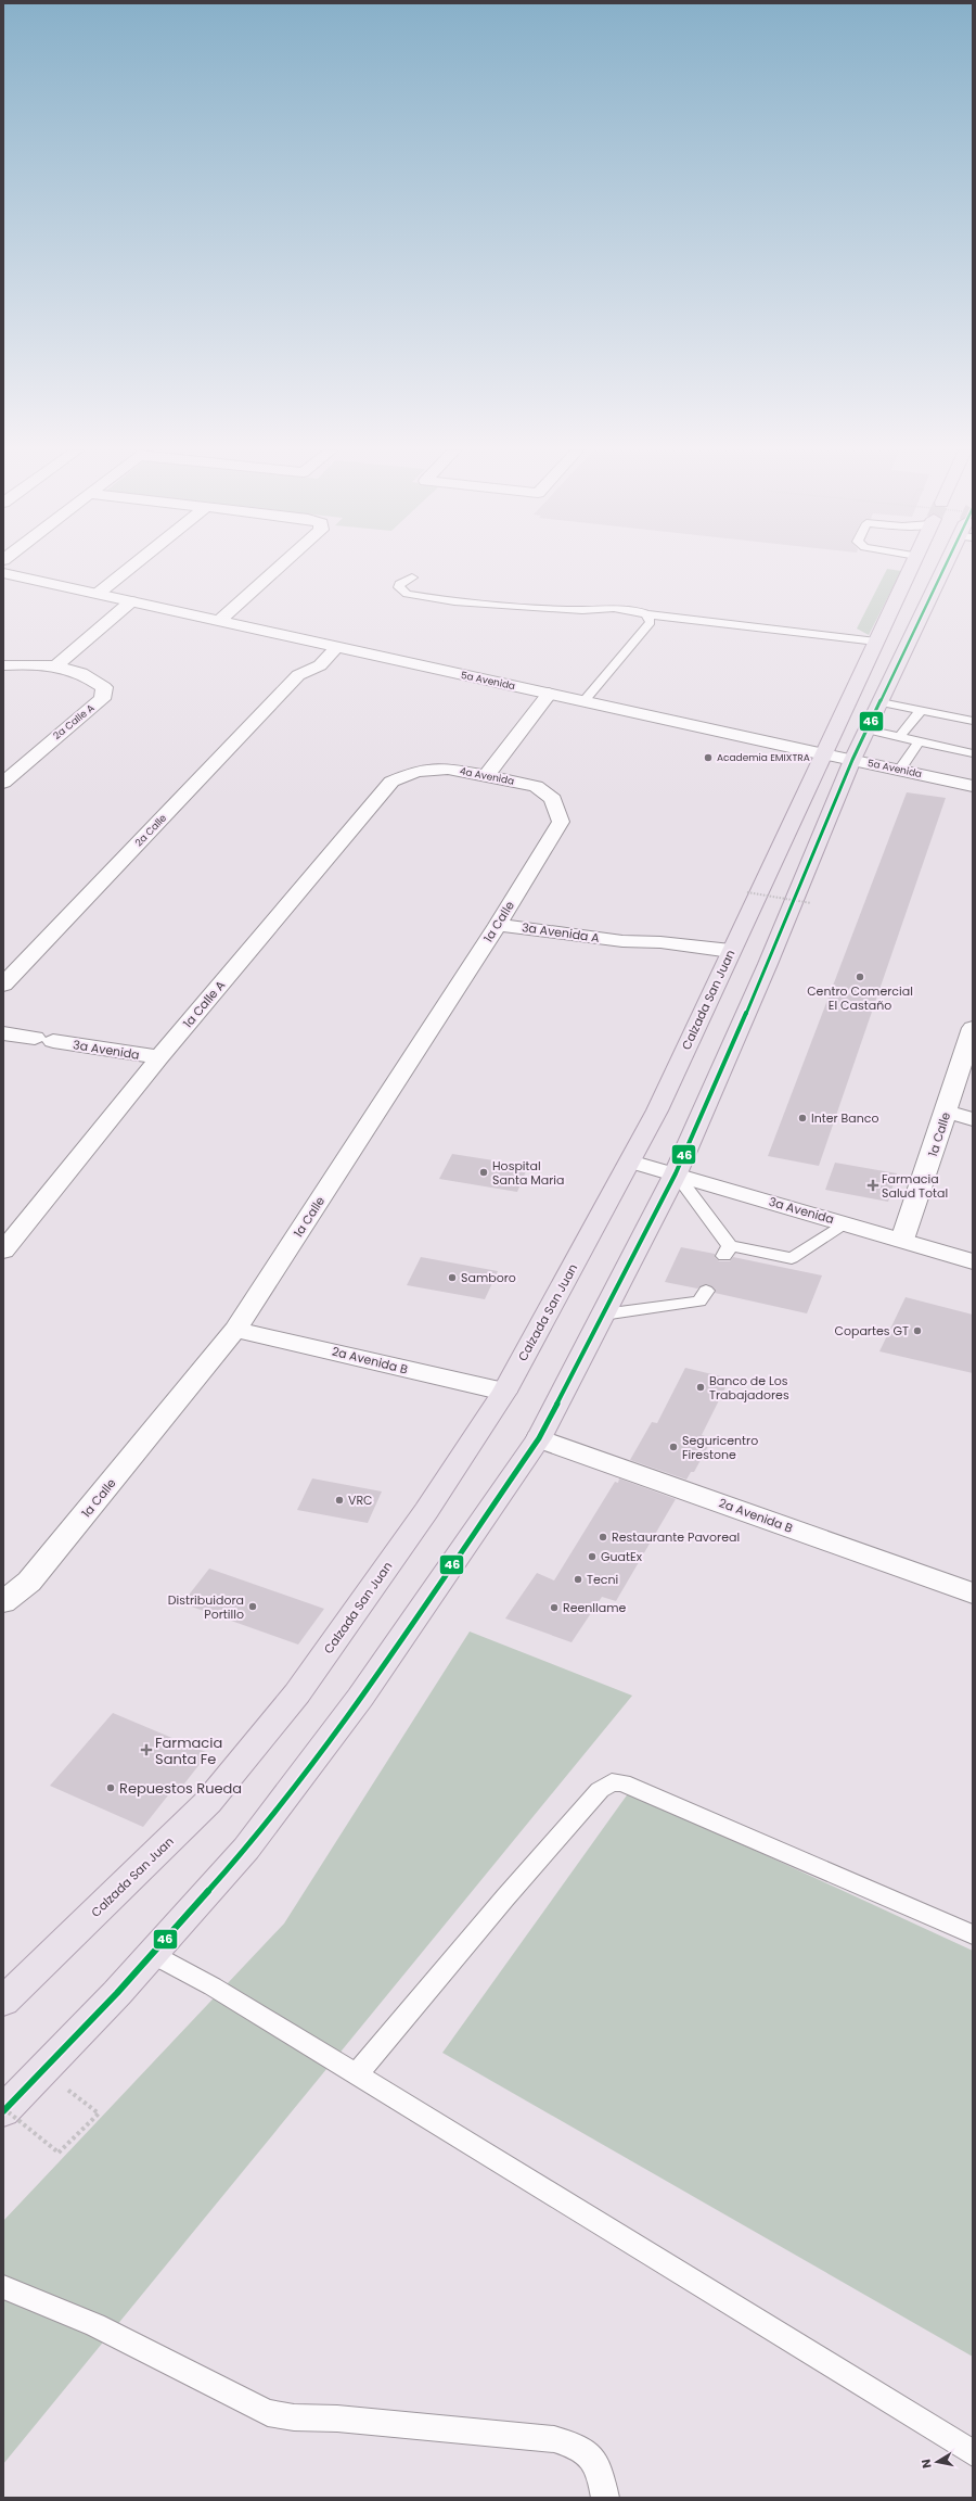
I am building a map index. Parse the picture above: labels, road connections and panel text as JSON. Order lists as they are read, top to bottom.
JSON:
{
  "streets": {
    "main road": ["Calzada San Juan"],
    "street": [
      "5a Avenida",
      "2a Calle A",
      "4a Avenida",
      "2a Calle",
      "1a Calle",
      "3a Avenida A",
      "1a Calle A",
      "3a Avenida",
      "2a Avenida B"
    ]
  },
  "crossings": [
    ["5a Avenida", "2a Calle"],
    ["5a Avenida", "Calzada San Juan"],
    ["4a Avenida", "1a Calle"],
    ["4a Avenida", "1a Calle A"],
    ["1a Calle", "3a Avenida A"],
    ["1a Calle", "3a Avenida"],
    ["1a Calle", "2a Avenida B"],
    ["3a Avenida A", "Calzada San Juan"],
    ["Calzada San Juan", "3a Avenida"],
    ["Calzada San Juan", "2a Avenida B"],
    ["1a Calle A", "3a Avenida"]
  ],
  "places": {
    "other": [
      "Academia EMIXTRA",
      "Centro Comercial El Castaño",
      "Inter Banco",
      "Hospital Santa Maria",
      "Samboro",
      "Copartes GT",
      "Banco de Los Trabajadores",
      "Seguricentro Firestone",
      "VRC",
      "Restaurante Pavoreal",
      "GuatEx",
      "Tecni",
      "Distribuidora Portillo",
      "Reenllame",
      "Repuestos Rueda"
    ],
    "health": ["Farmacia Salud Total", "Farmacia Santa Fe"]
  },
  "lines": ["transit line 46"],
  "north": "left"
}
